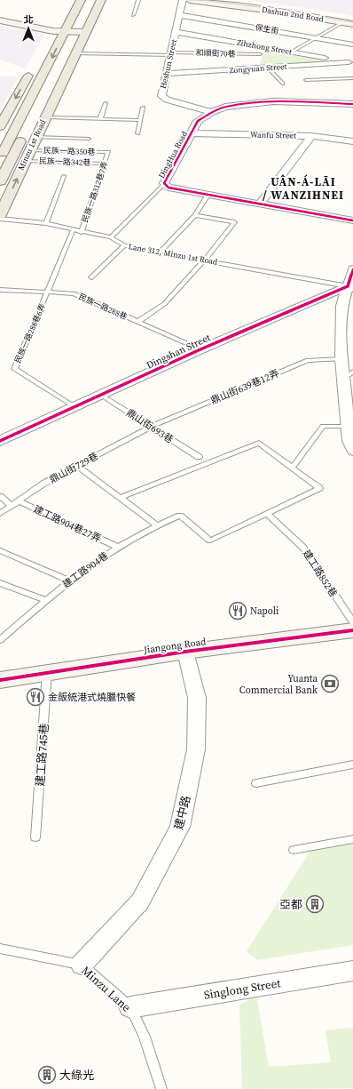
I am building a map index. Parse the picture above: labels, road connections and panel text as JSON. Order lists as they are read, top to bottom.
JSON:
{
  "streets": {
    "main road": ["Minzu 1st Road"],
    "street": [
      "Dashun 2nd Road",
      "保生街",
      "Zihzhong Street",
      "Heshun Street",
      "Zongyuan Street",
      "Wanfu Street",
      "DingHua Road",
      "Dingshan Street",
      "Jiangong Road",
      "建中路",
      "Singlong Street"
    ],
    "lane": [
      "和順街70巷",
      "民族一路350巷",
      "民族一路342巷",
      "民族一路312巷7弄",
      "Lane 312, Minzu 1st Road",
      "民族一路288巷",
      "民族一路288巷6弄",
      "鼎山街639巷12弄",
      "鼎山街693巷",
      "鼎山街729巷",
      "建工路904巷27弄",
      "建工路904巷",
      "建工路852巷",
      "建工路745巷",
      "Minzu Lane"
    ]
  },
  "crossings": [
    ["保生街", "Heshun Street"],
    ["Zihzhong Street", "Heshun Street"],
    ["Zihzhong Street", "Zongyuan Street"],
    ["和順街70巷", "Heshun Street"],
    ["和順街70巷", "Minzu 1st Road"],
    ["Heshun Street", "Zongyuan Street"],
    ["Heshun Street", "DingHua Road"],
    ["Wanfu Street", "DingHua Road"],
    ["Minzu 1st Road", "民族一路350巷"],
    ["Minzu 1st Road", "民族一路342巷"],
    ["民族一路350巷", "民族一路312巷7弄"],
    ["民族一路342巷", "民族一路312巷7弄"],
    ["民族一路312巷7弄", "Lane 312, Minzu 1st Road"],
    ["Lane 312, Minzu 1st Road", "Dingshan Street"],
    ["民族一路288巷", "民族一路288巷6弄"],
    ["民族一路288巷", "Dingshan Street"],
    ["民族一路288巷6弄", "Dingshan Street"],
    ["Dingshan Street", "鼎山街693巷"],
    ["鼎山街639巷12弄", "鼎山街693巷"],
    ["鼎山街639巷12弄", "鼎山街729巷"],
    ["鼎山街693巷", "鼎山街729巷"],
    ["鼎山街729巷", "建工路904巷27弄"],
    ["建工路904巷27弄", "建工路904巷"],
    ["建工路904巷", "建工路852巷"],
    ["Jiangong Road", "建工路745巷"],
    ["Jiangong Road", "建中路"],
    ["建中路", "Minzu Lane"],
    ["Minzu Lane", "Singlong Street"]
  ],
  "districts": ["UÂN-Á-LĀI / WANZIHNEI"],
  "places": {
    "restaurant": ["Napoli", "金飯統港式燒臘快餐"],
    "bank": ["Yuanta Commercial Bank"],
    "building": ["亞都", "大綠光"]
  },
  "north": "top"
}
